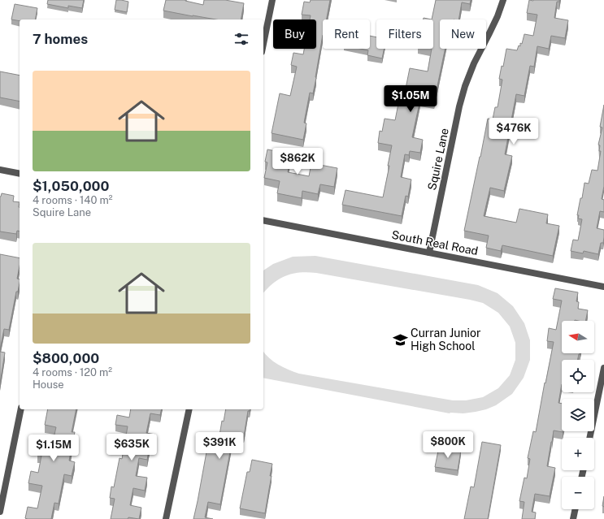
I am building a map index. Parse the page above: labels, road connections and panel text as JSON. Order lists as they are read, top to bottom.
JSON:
{
  "streets": {
    "street": ["Squire Lane", "South Real Road"]
  },
  "crossings": [
    ["Squire Lane", "South Real Road"]
  ],
  "places": {
    "school or university": ["Curran Junior High School"]
  },
  "north": "left",
  "page": {
    "chip": [
      "Buy",
      "Rent",
      "Filters",
      "New"
    ],
    "heading": "7 homes",
    "list": [
      {
        "name": "$1,050,000",
        "note": "4 rooms · 140 m² · Squire Lane"
      },
      {
        "name": "$800,000",
        "note": "4 rooms · 120 m² · House"
      }
    ],
    "price": [
      "$1.05M",
      "$476K",
      "$862K",
      "$800K",
      "$391K",
      "$635K",
      "$1.15M"
    ],
    "map_buttons": ["+", "−"]
  }
}
